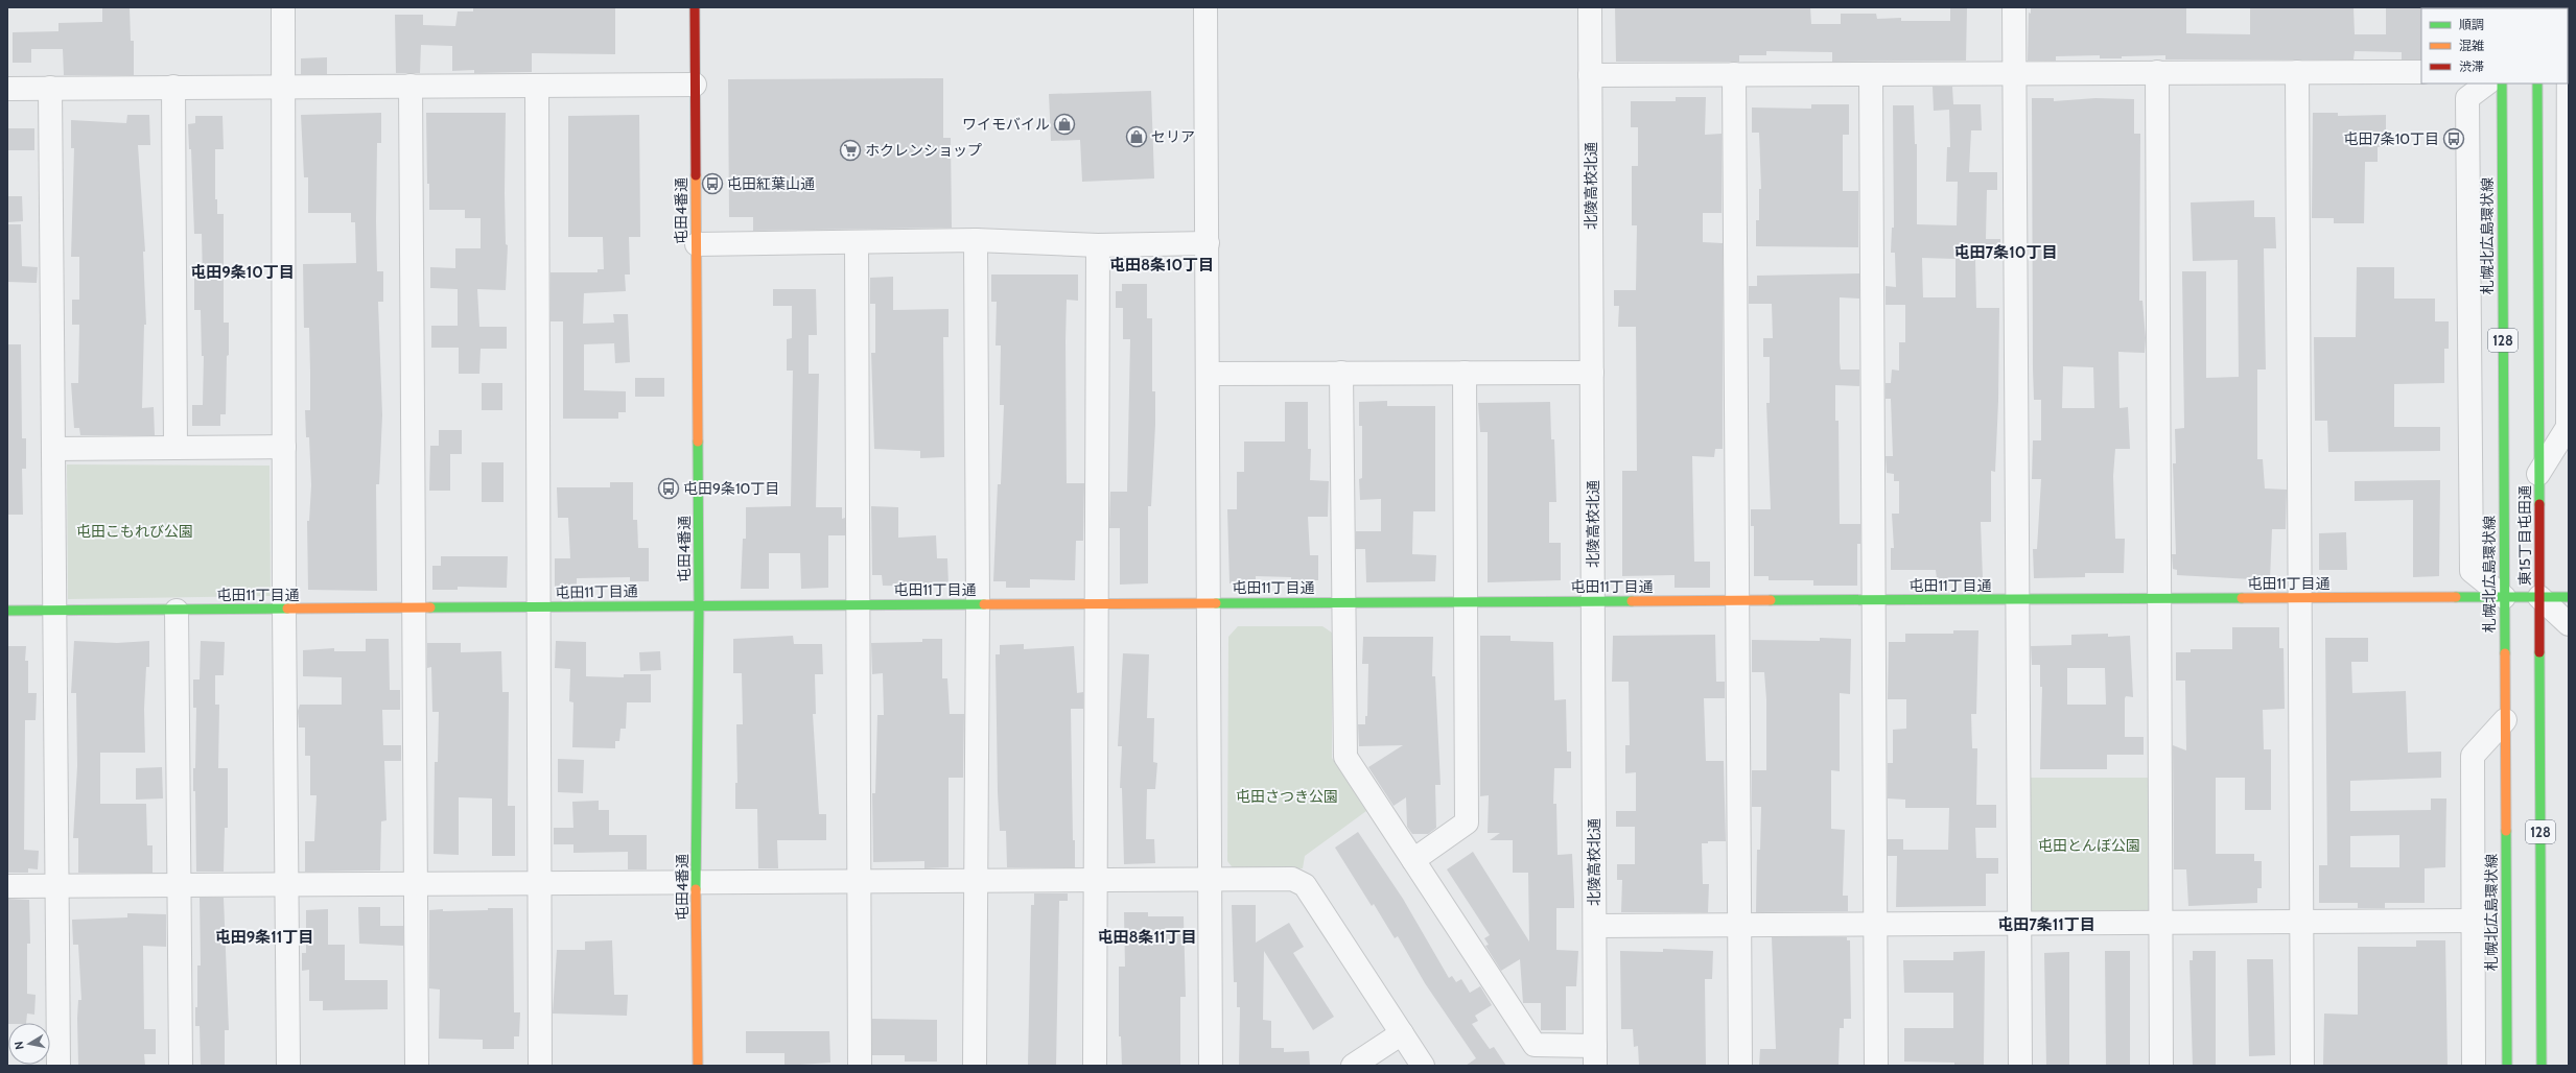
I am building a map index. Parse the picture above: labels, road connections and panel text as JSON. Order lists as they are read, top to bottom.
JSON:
{
  "streets": {
    "street": [
      "北陵高校北通",
      "屯田4番通",
      "札幌北広島環状線",
      "128",
      "東15丁目屯田通",
      "屯田11丁目通"
    ]
  },
  "crossings": [
    ["北陵高校北通", "屯田11丁目通"],
    ["屯田4番通", "屯田11丁目通"],
    ["札幌北広島環状線", "屯田11丁目通"],
    ["128", "東15丁目屯田通"],
    ["128", "屯田11丁目通"],
    ["東15丁目屯田通", "屯田11丁目通"]
  ],
  "districts": [
    "屯田7条10丁目",
    "屯田8条10丁目",
    "屯田9条10丁目",
    "屯田7条11丁目",
    "屯田9条11丁目",
    "屯田8条11丁目"
  ],
  "parks": ["屯田こもれび公園", "屯田さつき公園", "屯田とんぼ公園"],
  "places": {
    "shop": ["ワイモバイル", "セリア"],
    "bus stop": ["屯田7条10丁目", "屯田紅葉山通", "屯田9条10丁目"],
    "supermarket": ["ホクレンショップ"]
  },
  "legend": ["順調", "混雑", "渋滞"],
  "north": "left"
}
